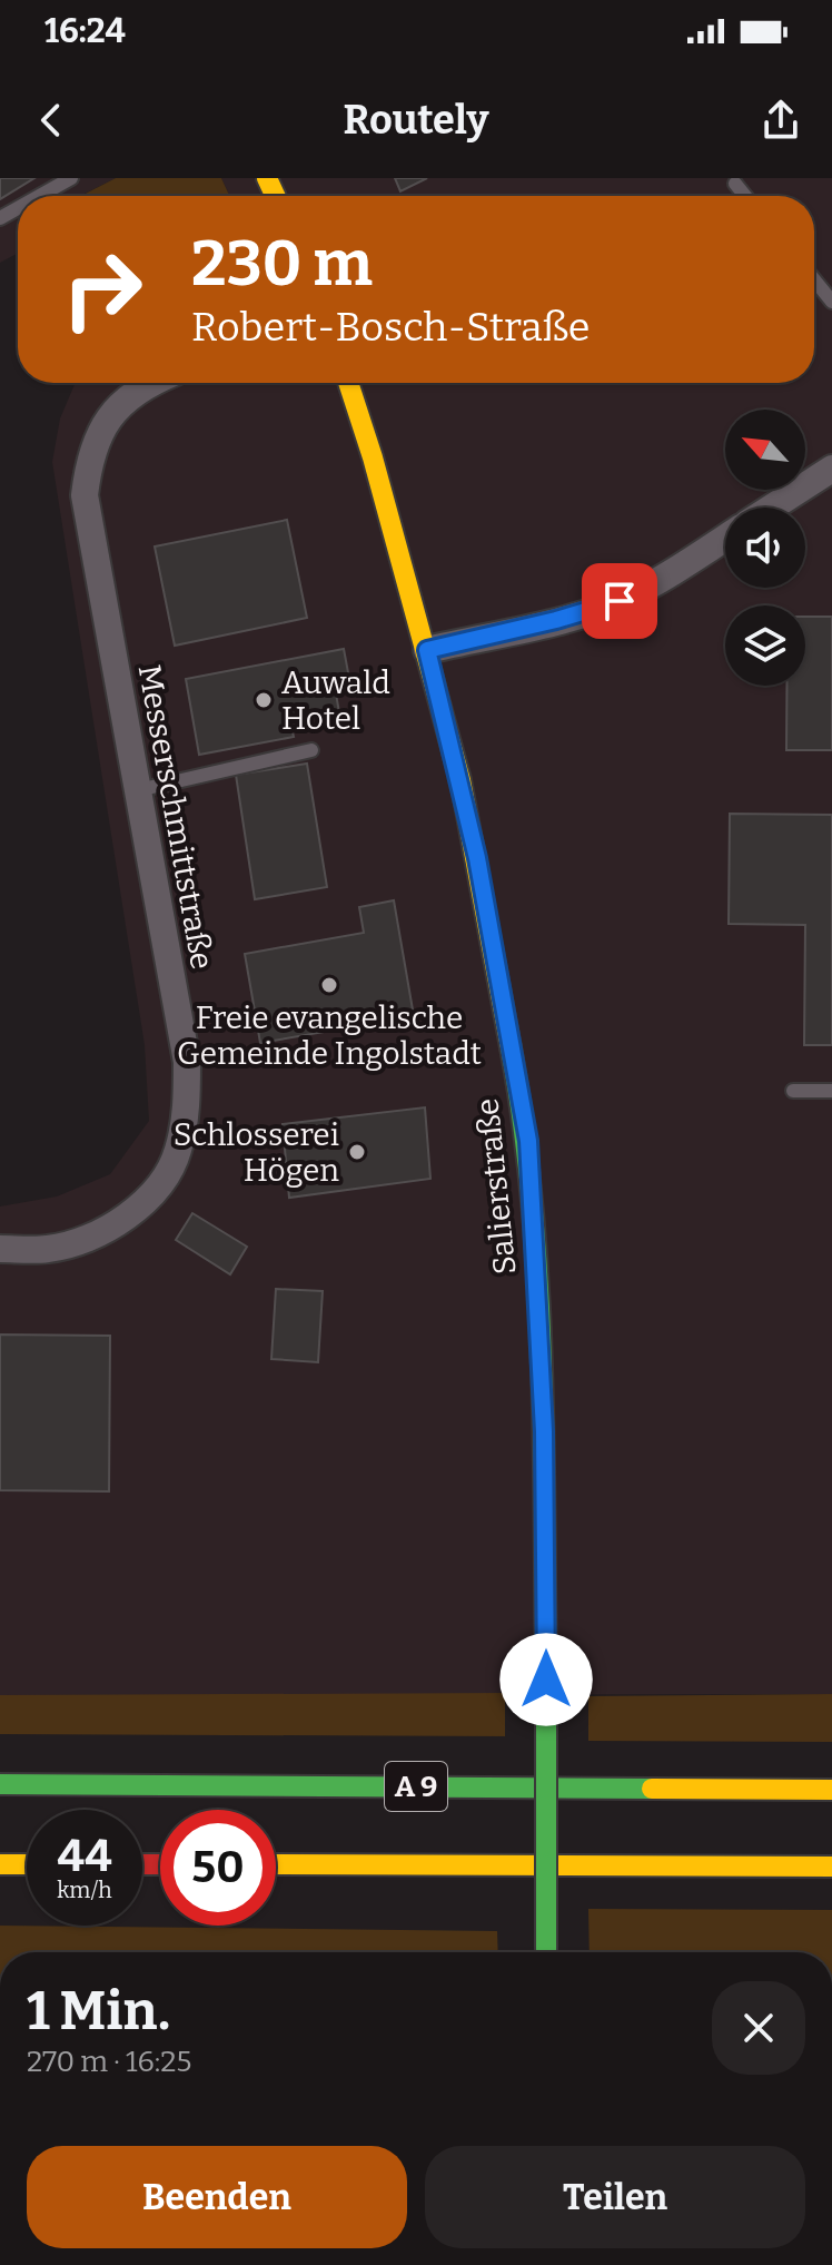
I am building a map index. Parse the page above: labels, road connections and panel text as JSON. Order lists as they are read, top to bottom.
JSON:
{
  "streets": {
    "main road": ["Salierstraße", "A 9"],
    "street": ["Messerschmittstraße"]
  },
  "places": ["Auwald Hotel", "Freie evangelische Gemeinde Ingolstadt", "Schlosserei Högen"],
  "north": "top left",
  "page": {
    "status": "16:24",
    "header": "Routely",
    "turn": ["230 m", "Robert-Bosch-Straße"],
    "speed": "44 km/h",
    "limit": "50",
    "heading": ["1 Min.", "270 m · 16:25"],
    "buttons": ["Beenden", "Teilen"]
  }
}
